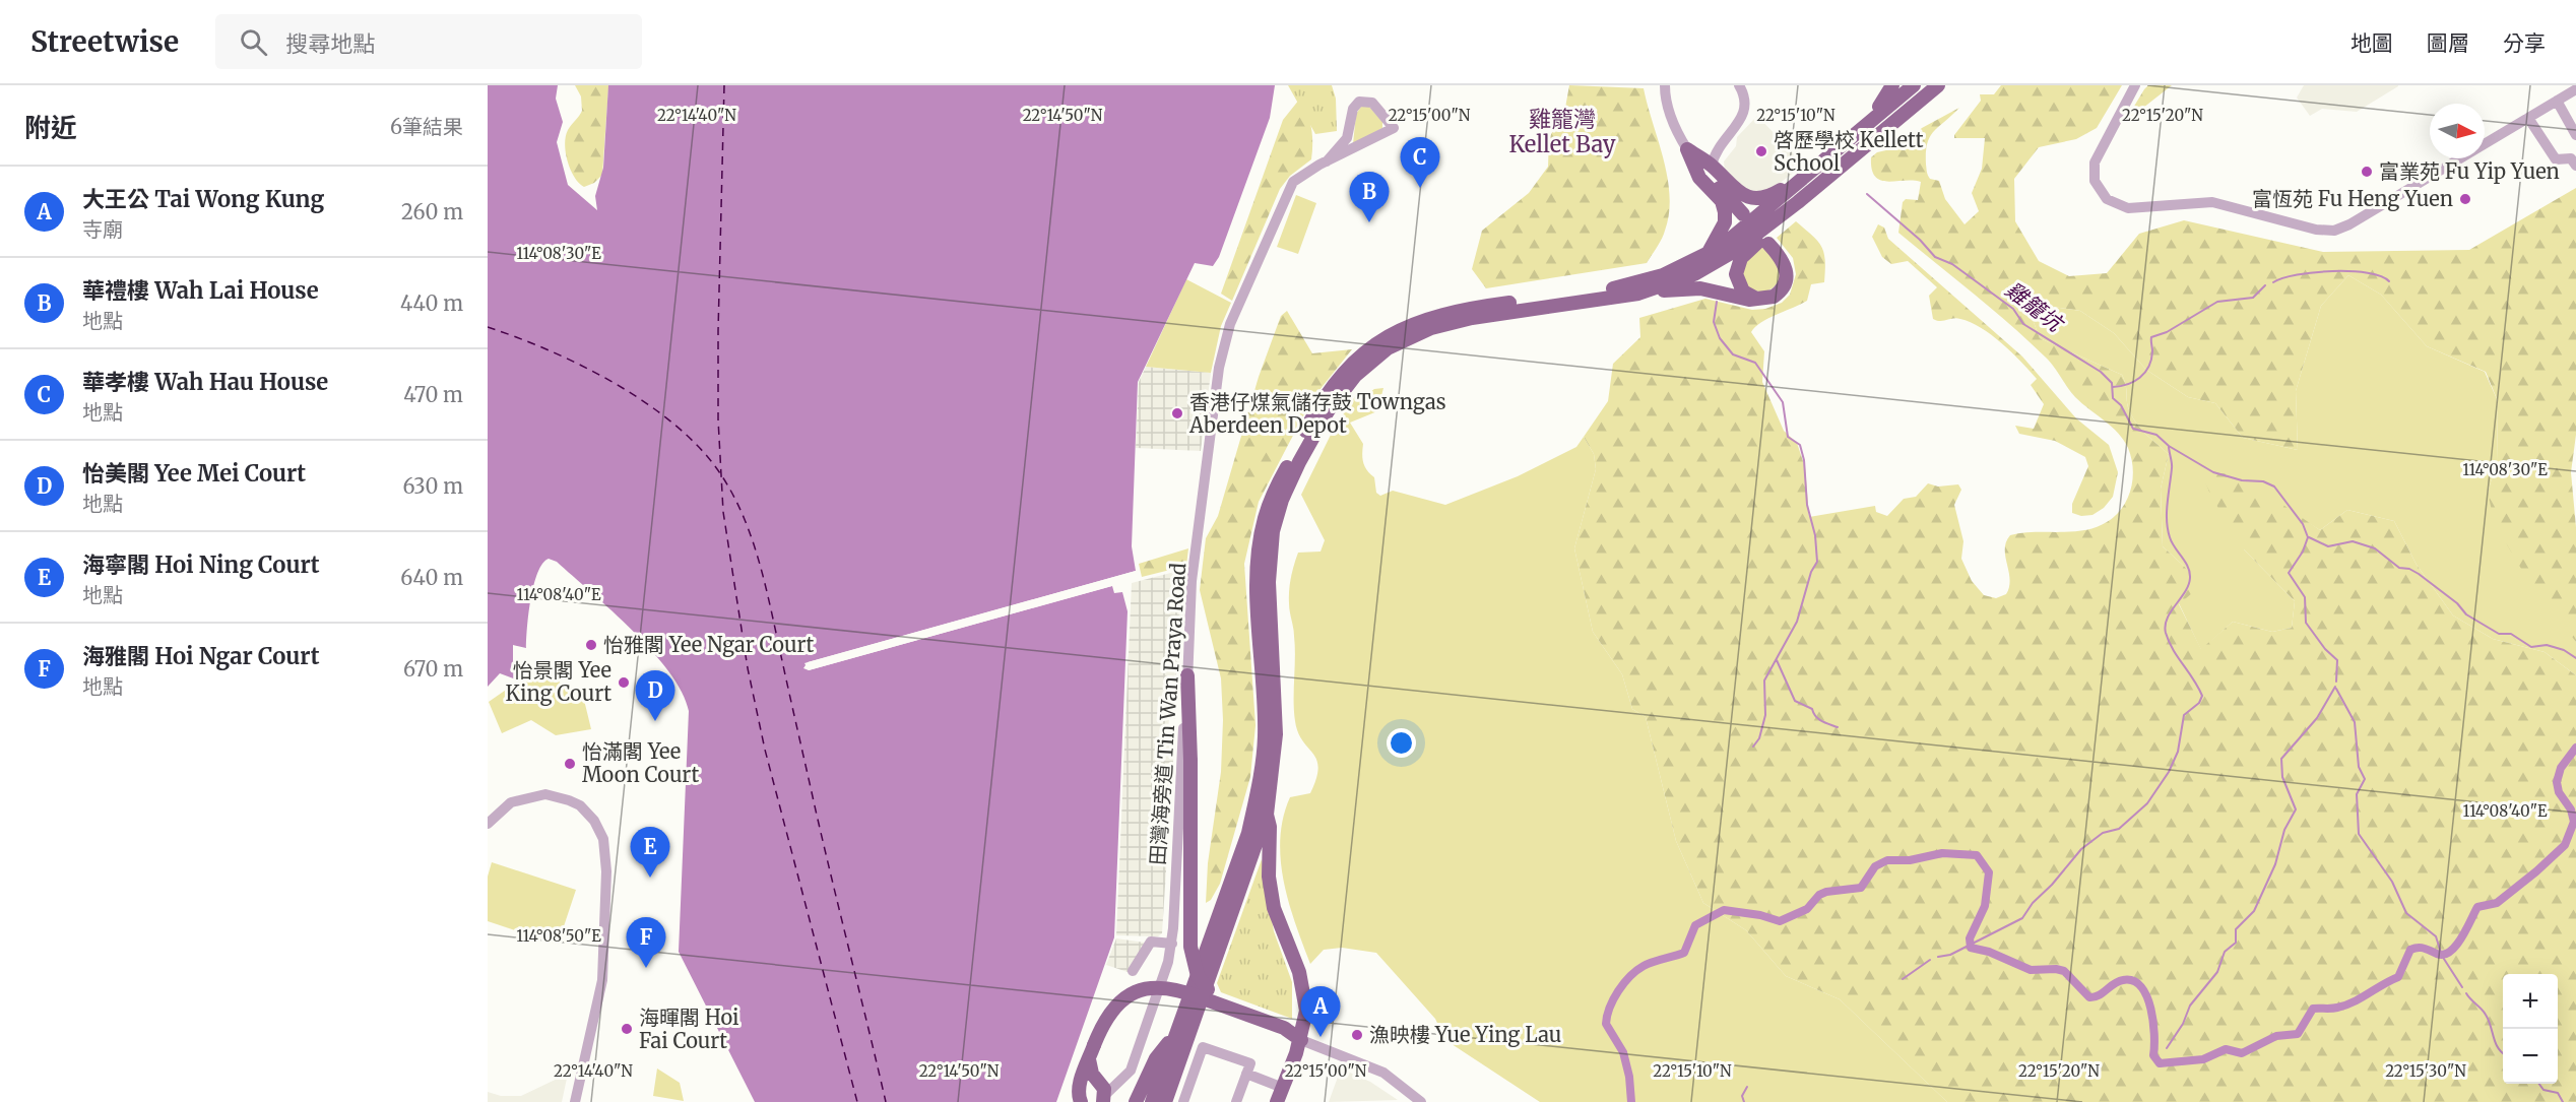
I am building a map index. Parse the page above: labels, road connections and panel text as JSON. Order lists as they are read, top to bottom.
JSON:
{
  "streets": {
    "street": ["田灣海旁道 Tin Wan Praya Road"]
  },
  "districts": ["雞籠灣 Kellet Bay"],
  "water": ["雞籠坑"],
  "places": [
    "啓歷學校 Kellett School",
    "富業苑 Fu Yip Yuen",
    "富恆苑 Fu Heng Yuen",
    "香港仔煤氣儲存鼓 Towngas Aberdeen Depot",
    "怡雅閣 Yee Ngar Court",
    "怡景閣 Yee King Court",
    "怡滿閣 Yee Moon Court",
    "海暉閣 Hoi Fai Court",
    "漁映樓 Yue Ying Lau"
  ],
  "north": "right",
  "page": {
    "header": "Streetwise",
    "search": "搜尋地點",
    "nav": ["地圖", "圖層", "分享"],
    "heading": ["附近", "6筆結果"],
    "pins": [
      "C",
      "B",
      "D",
      "E",
      "F",
      "A"
    ],
    "list": [
      {
        "mark": "A",
        "name": "大王公 Tai Wong Kung",
        "note": "寺廟",
        "value": "260 m"
      },
      {
        "mark": "B",
        "name": "華禮樓 Wah Lai House",
        "note": "地點",
        "value": "440 m"
      },
      {
        "mark": "C",
        "name": "華孝樓 Wah Hau House",
        "note": "地點",
        "value": "470 m"
      },
      {
        "mark": "D",
        "name": "怡美閣 Yee Mei Court",
        "note": "地點",
        "value": "630 m"
      },
      {
        "mark": "E",
        "name": "海寧閣 Hoi Ning Court",
        "note": "地點",
        "value": "640 m"
      },
      {
        "mark": "F",
        "name": "海雅閣 Hoi Ngar Court",
        "note": "地點",
        "value": "670 m"
      }
    ],
    "map_buttons": ["+", "−"]
  },
  "coordinates": [
    "22°14'40\"N",
    "22°14'50\"N",
    "22°15'00\"N",
    "22°15'10\"N",
    "22°15'20\"N",
    "114°08'30\"E",
    "114°08'40\"E",
    "114°08'50\"E",
    "22°15'30\"N"
  ]
}
